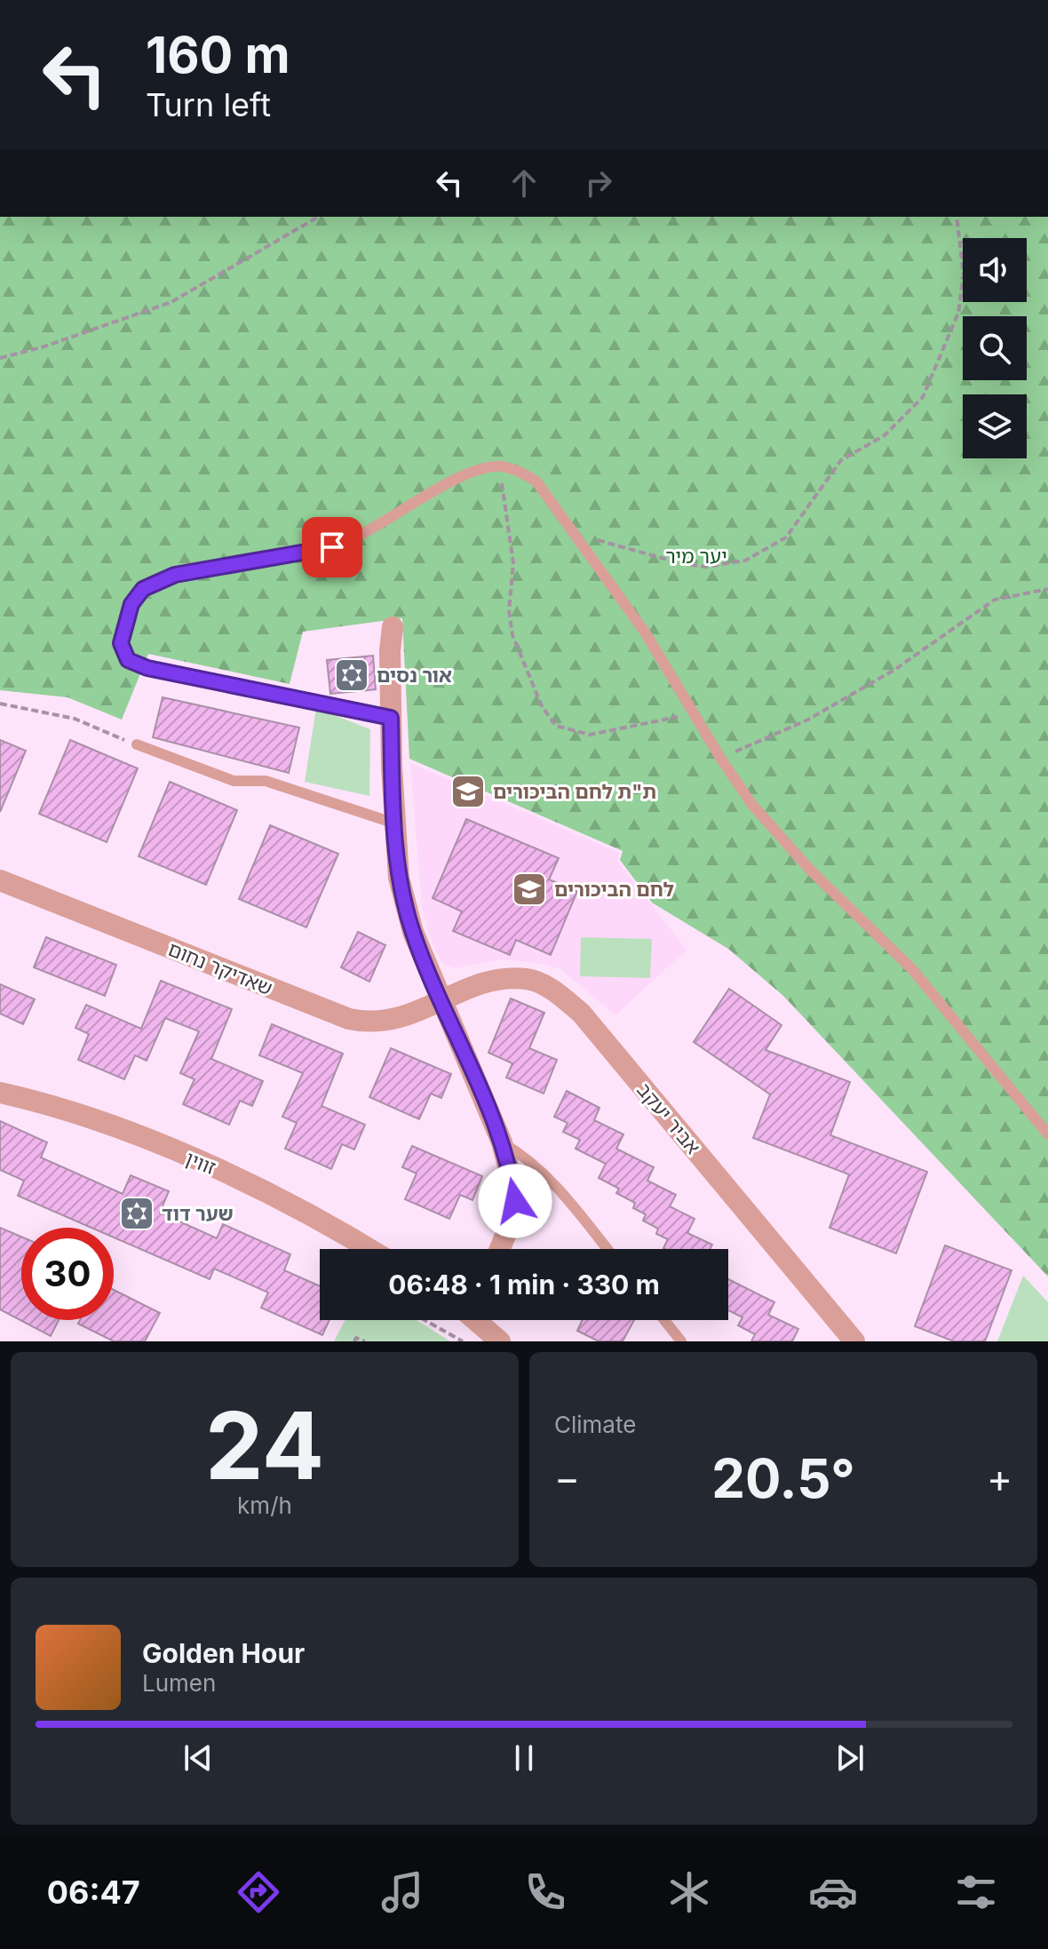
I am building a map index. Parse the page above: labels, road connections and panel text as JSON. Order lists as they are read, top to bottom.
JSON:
{
  "streets": {
    "street": ["שאדיקר נחום", "אביר יעקב", "זווין"]
  },
  "crossings": [
    ["שאדיקר נחום", "אביר יעקב"]
  ],
  "parks": ["יער מיר"],
  "places": {
    "synagogue": ["אור נסים", "שער דוד"],
    "school or university": ["ת\"ת לחם הביכורים", "לחם הביכורים"]
  },
  "page": {
    "turn": ["160 m", "Turn left"],
    "limit": "30",
    "trip": "06:48 · 1 min · 330 m",
    "tile": [
      ["24", "km/h"],
      "Climate"
    ],
    "heat": ["−", "20.5°", "+"],
    "song": ["Golden Hour", "Lumen"],
    "tabs": "06:47"
  }
}
